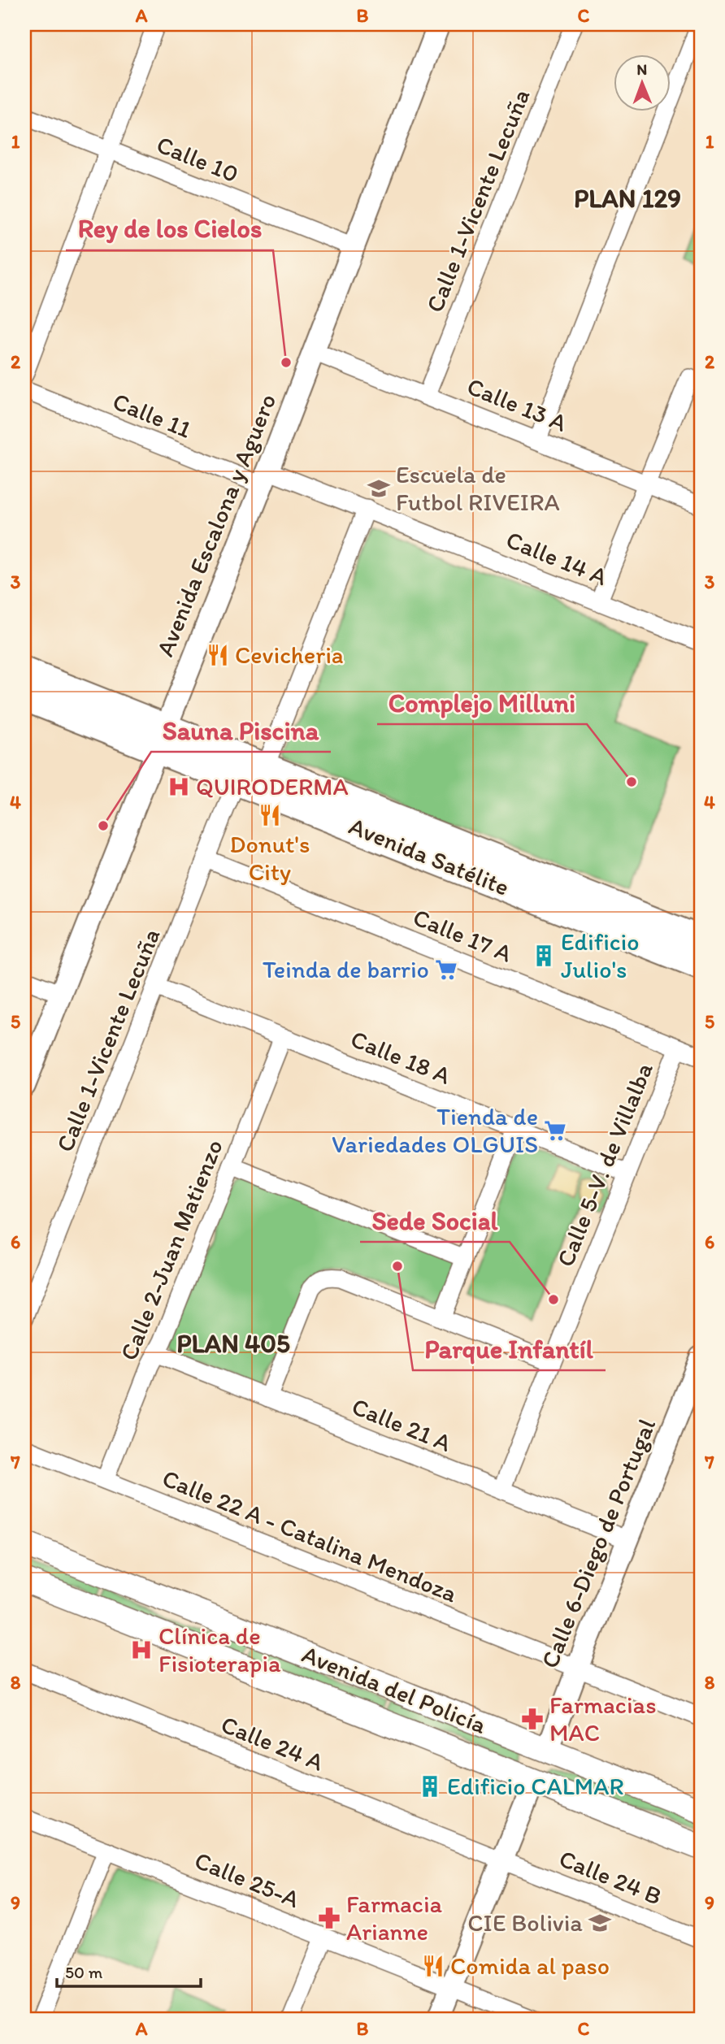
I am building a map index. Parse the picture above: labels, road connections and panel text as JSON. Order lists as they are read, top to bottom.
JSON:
{
  "streets": {
    "main road": ["Avenida Satélite", "Avenida del Policía"],
    "street": [
      "Calle 10",
      "Calle 1-Vicente Lecuña",
      "Calle 13 A",
      "Calle 11",
      "Avenida Escalona y Aguero",
      "Calle 14 A",
      "Calle 17 A",
      "Calle 18 A",
      "Calle 5-V. de Villalba",
      "Calle 2-Juan Matienzo",
      "Calle 21 A",
      "Calle 22 A - Catalina Mendoza",
      "Calle 6-Diego de Portugal",
      "Calle 24 A",
      "Calle 24 B",
      "Calle 25-A"
    ]
  },
  "crossings": [
    ["Calle 10", "Avenida Escalona y Aguero"],
    ["Calle 1-Vicente Lecuña", "Calle 13 A"],
    ["Calle 1-Vicente Lecuña", "Calle 14 A"],
    ["Calle 1-Vicente Lecuña", "Avenida Satélite"],
    ["Calle 1-Vicente Lecuña", "Calle 17 A"],
    ["Calle 1-Vicente Lecuña", "Calle 18 A"],
    ["Calle 13 A", "Avenida Escalona y Aguero"],
    ["Calle 11", "Avenida Escalona y Aguero"],
    ["Calle 11", "Calle 14 A"],
    ["Avenida Escalona y Aguero", "Calle 14 A"],
    ["Avenida Escalona y Aguero", "Avenida Satélite"],
    ["Calle 17 A", "Calle 5-V. de Villalba"],
    ["Calle 18 A", "Calle 5-V. de Villalba"],
    ["Calle 18 A", "Calle 2-Juan Matienzo"],
    ["Calle 5-V. de Villalba", "Calle 21 A"],
    ["Calle 2-Juan Matienzo", "Calle 21 A"],
    ["Calle 2-Juan Matienzo", "Calle 22 A - Catalina Mendoza"],
    ["Calle 21 A", "Calle 6-Diego de Portugal"],
    ["Calle 22 A - Catalina Mendoza", "Calle 6-Diego de Portugal"],
    ["Calle 6-Diego de Portugal", "Avenida del Policía"],
    ["Calle 24 A", "Calle 24 B"]
  ],
  "districts": ["PLAN 129", "PLAN 405"],
  "places": {
    "other": [
      "Rey de los Cielos",
      "Complejo Milluni",
      "Sauna Piscina",
      "Parque Infantíl",
      "Sede Social"
    ],
    "school or university": ["Escuela de Futbol RIVEIRA", "CIE Bolivia"],
    "restaurant": ["Cevicheria", "Donut's City", "Comida al paso"],
    "hospital": ["QUIRODERMA", "Clínica de Fisioterapia"],
    "building": ["Edificio Julio's", "Edificio CALMAR"],
    "supermarket": ["Teinda de barrio", "Tienda de Variedades OLGUIS"],
    "pharmacy": ["Farmacias MAC", "Farmacia Arianne"]
  },
  "scale_bar": "50 m",
  "north": "top",
  "grid": {
    "columns": ["A", "B", "C"],
    "rows": [
      "1",
      "2",
      "3",
      "4",
      "5",
      "6",
      "7",
      "8",
      "9"
    ]
  }
}
